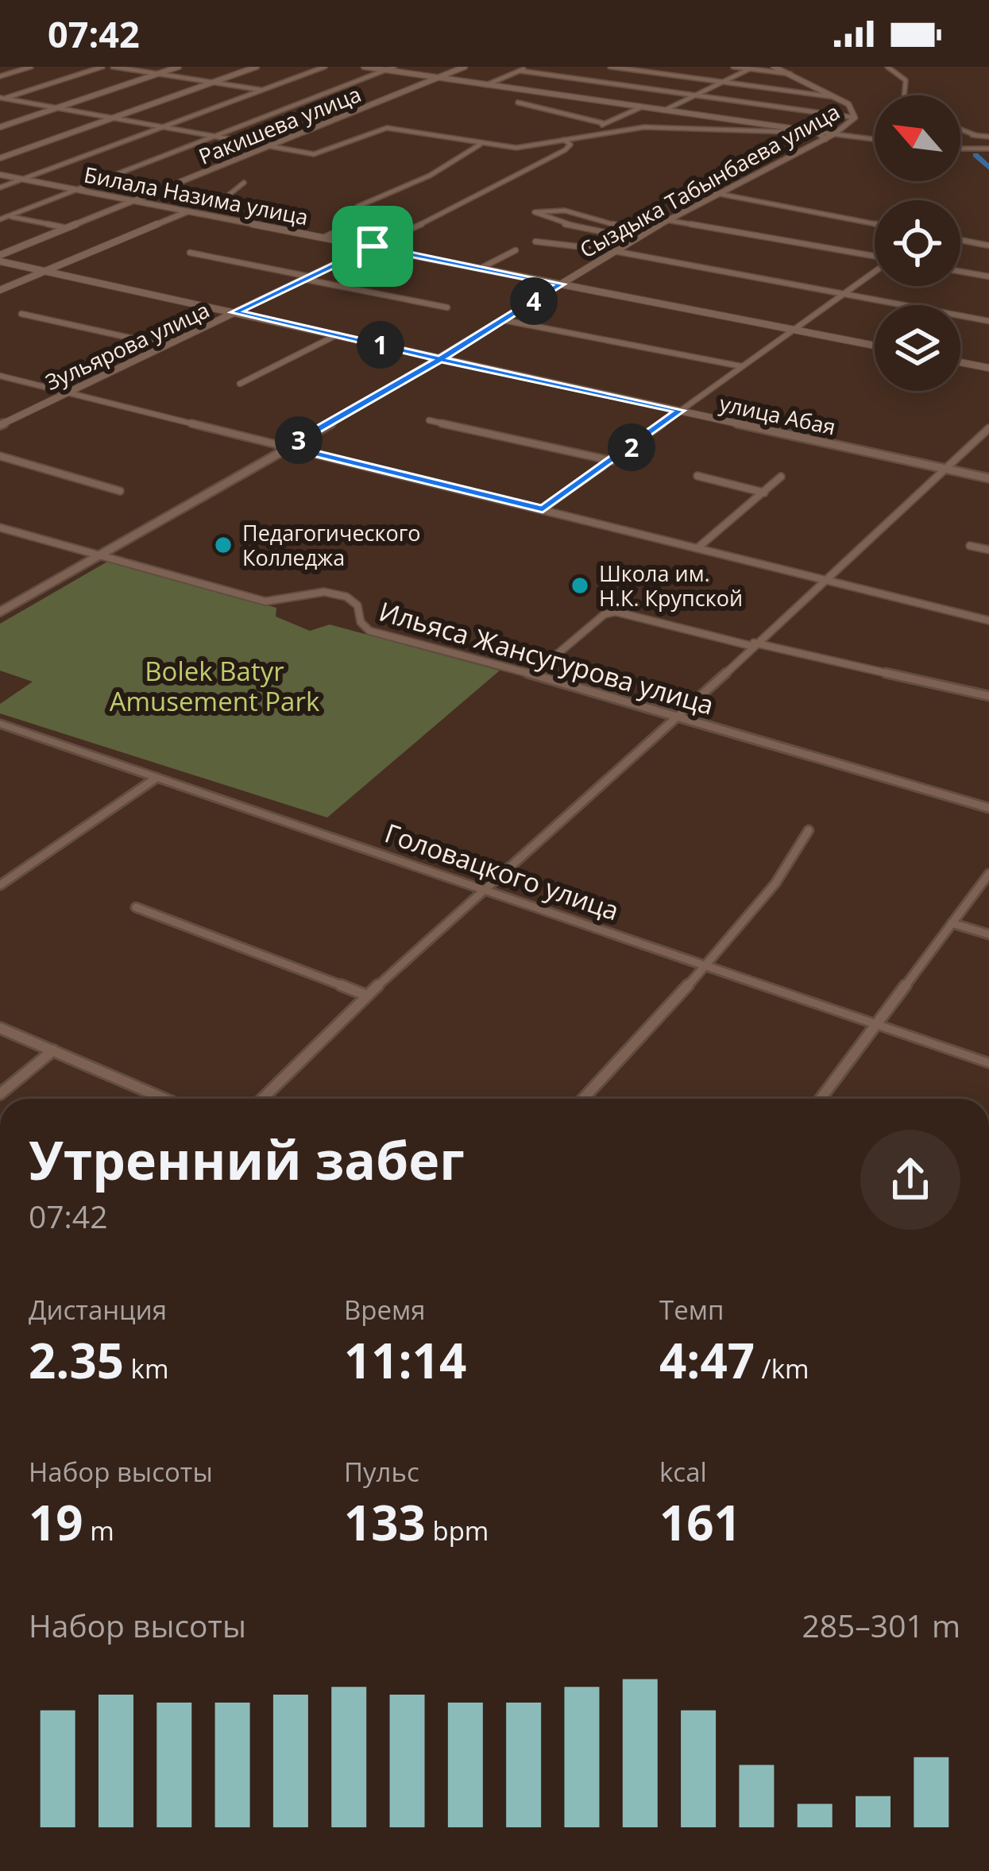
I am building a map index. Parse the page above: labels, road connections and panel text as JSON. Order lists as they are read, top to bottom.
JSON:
{
  "streets": {
    "main road": ["Головацкого улица"],
    "street": [
      "Ракишева улица",
      "Сыздыка Табынбаева улица",
      "Билала Назима улица",
      "Зульярова улица",
      "улица Абая",
      "Ильяса Жансугурова улица"
    ]
  },
  "crossings": [
    ["Ракишева улица", "Билала Назима улица"],
    ["Ракишева улица", "улица Абая"],
    ["Сыздыка Табынбаева улица", "Билала Назима улица"],
    ["Сыздыка Табынбаева улица", "улица Абая"],
    ["Сыздыка Табынбаева улица", "Ильяса Жансугурова улица"],
    ["Билала Назима улица", "Зульярова улица"],
    ["Зульярова улица", "улица Абая"]
  ],
  "parks": ["Bolek Batyr Amusement Park"],
  "places": ["Педагогического Колледжа", "Школа им. Н.К. Крупской"],
  "north": "top left",
  "page": {
    "status": "07:42",
    "pins": [
      "4",
      "1",
      "3",
      "2"
    ],
    "heading": ["Утренний забег", "07:42"],
    "stats": [
      ["Дистанция", "2.35 km"],
      ["Время", "11:14"],
      ["Темп", "4:47 /km"],
      ["Набор высоты", "19 m"],
      ["Пульс", "133 bpm"],
      ["kcal", "161"]
    ],
    "chart": ["Набор высоты", "285–301 m"]
  }
}
